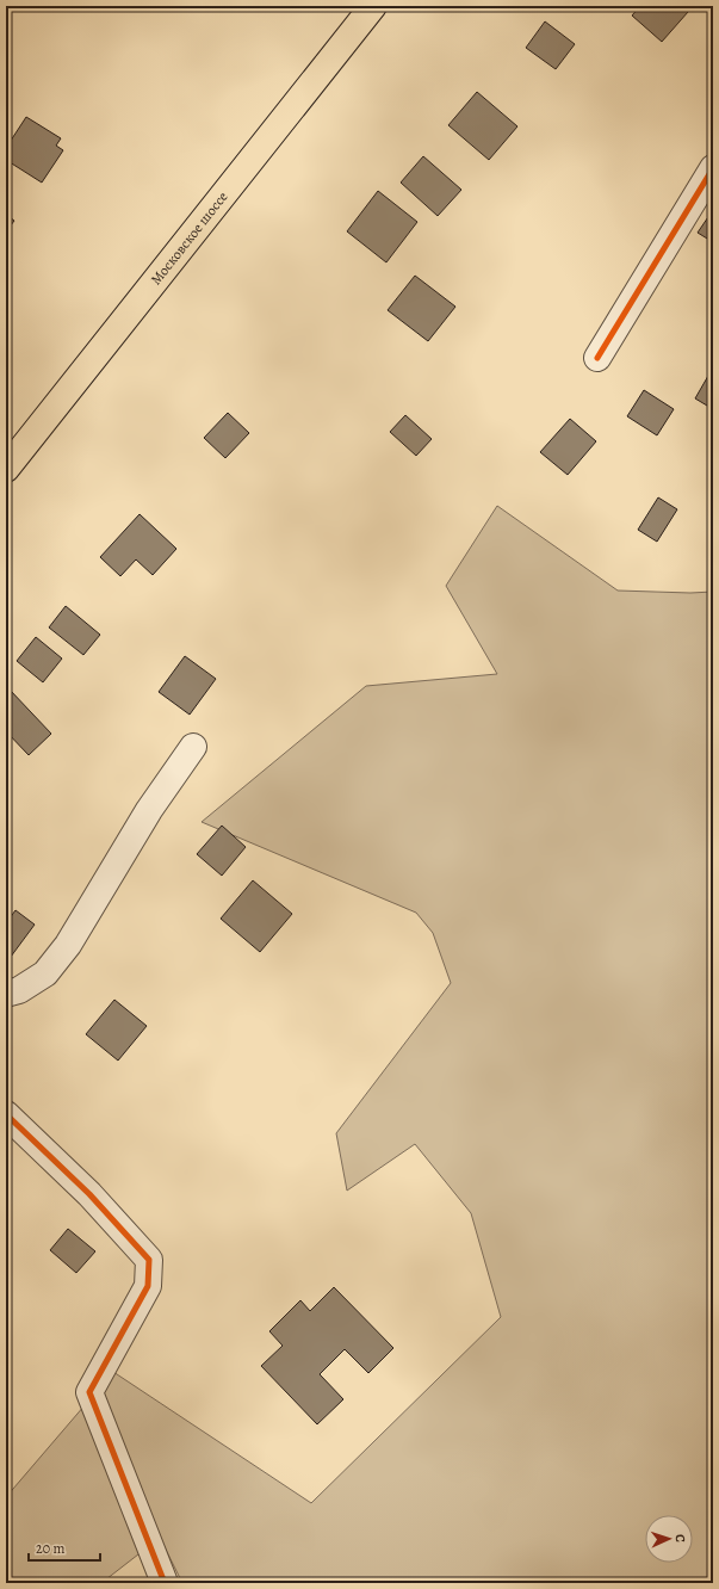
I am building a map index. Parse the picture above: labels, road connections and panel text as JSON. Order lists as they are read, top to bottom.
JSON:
{
  "streets": {
    "main road": ["Московское шоссе"]
  },
  "scale_bar": "20 m",
  "north": "right"
}
